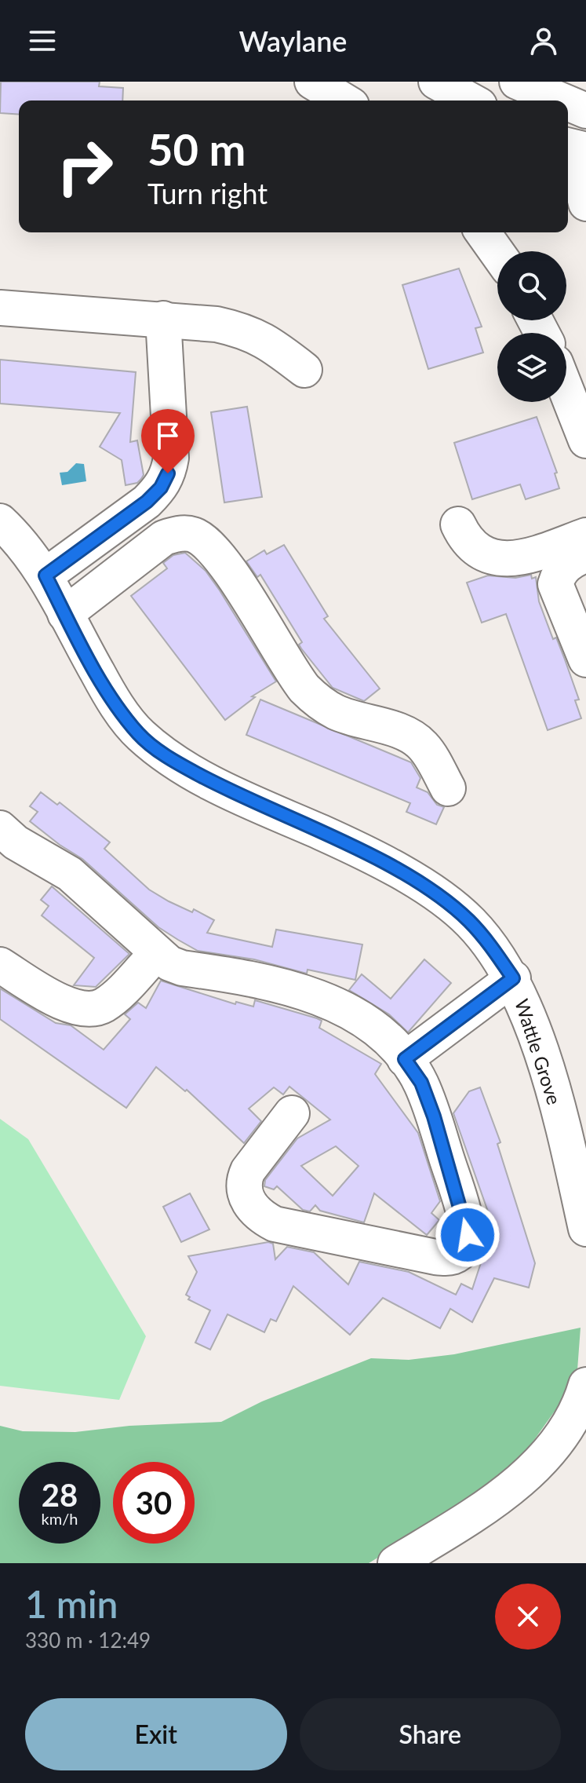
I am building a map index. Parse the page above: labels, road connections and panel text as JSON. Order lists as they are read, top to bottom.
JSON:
{
  "streets": {
    "street": ["Wattle Grove"]
  },
  "page": {
    "header": "Waylane",
    "turn": ["50 m", "Turn right"],
    "speed": "28 km/h",
    "limit": "30",
    "heading": ["1 min", "330 m · 12:49"],
    "buttons": ["Exit", "Share"]
  }
}
